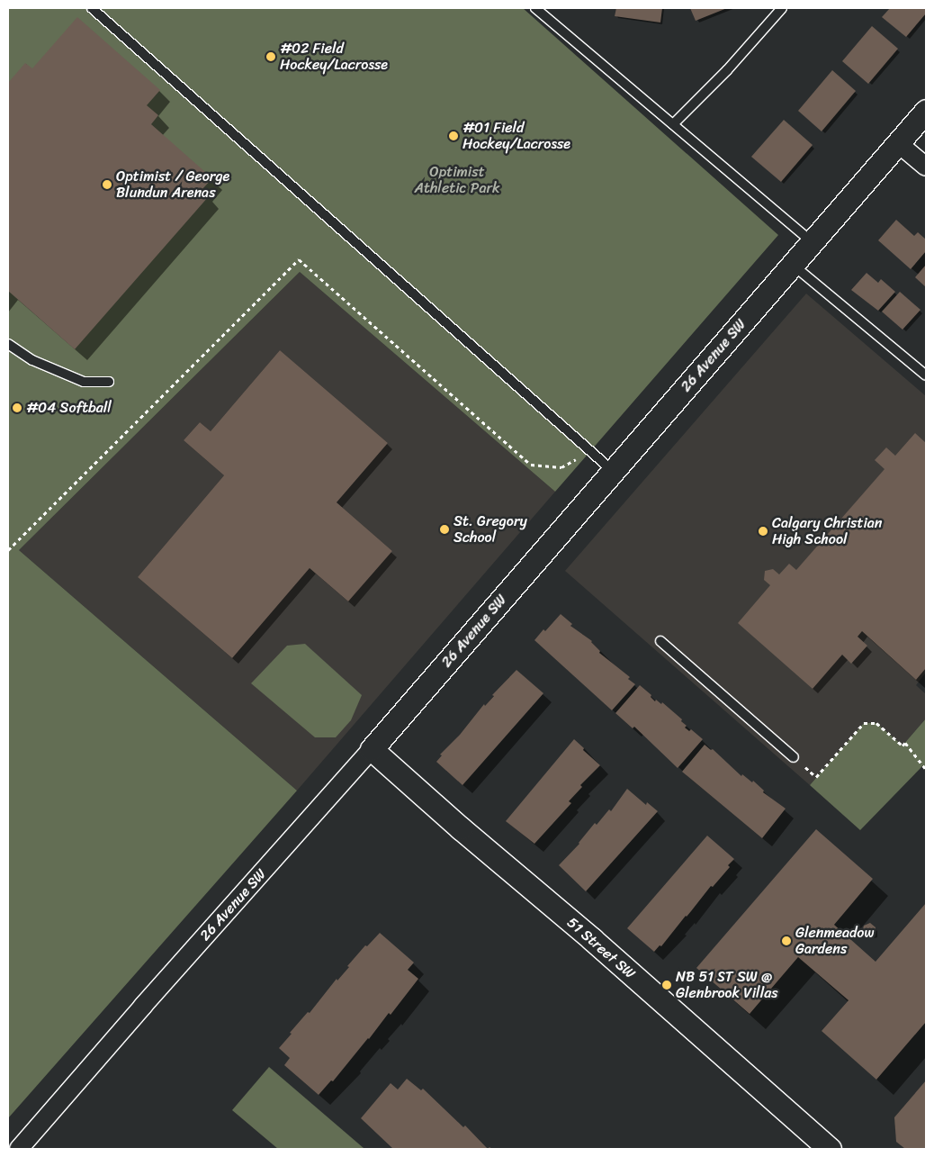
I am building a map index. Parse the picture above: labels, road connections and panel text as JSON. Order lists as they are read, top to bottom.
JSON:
{
  "streets": {
    "street": ["26 Avenue SW", "51 Street SW"]
  },
  "crossings": [
    ["26 Avenue SW", "51 Street SW"]
  ],
  "parks": ["Optimist Athletic Park"],
  "places": [
    "#02 Field Hockey/Lacrosse",
    "#01 Field Hockey/Lacrosse",
    "Optimist / George Blundun Arenas",
    "#04 Softball",
    "St. Gregory School",
    "Calgary Christian High School",
    "Glenmeadow Gardens",
    "NB 51 ST SW @ Glenbrook Villas"
  ]
}
